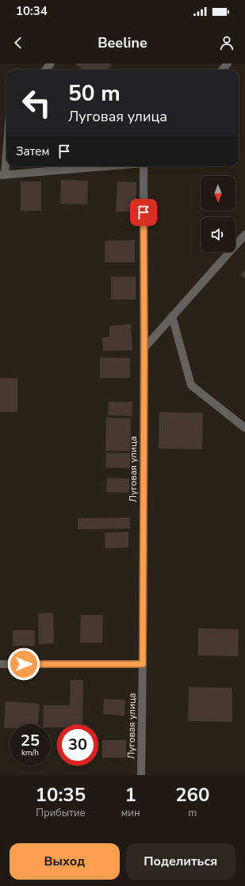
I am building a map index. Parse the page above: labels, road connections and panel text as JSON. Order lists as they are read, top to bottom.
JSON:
{
  "streets": {
    "street": ["Луговая улица"]
  },
  "north": "bottom",
  "page": {
    "status": "10:34",
    "header": "Beeline",
    "turn": ["50 m", "Луговая улица"],
    "then": "Затем",
    "speed": "25 km/h",
    "limit": "30",
    "eta": [
      "10:35",
      "Прибытие",
      "1",
      "мин",
      "260",
      "m"
    ],
    "buttons": ["Выход", "Поделиться"]
  }
}
